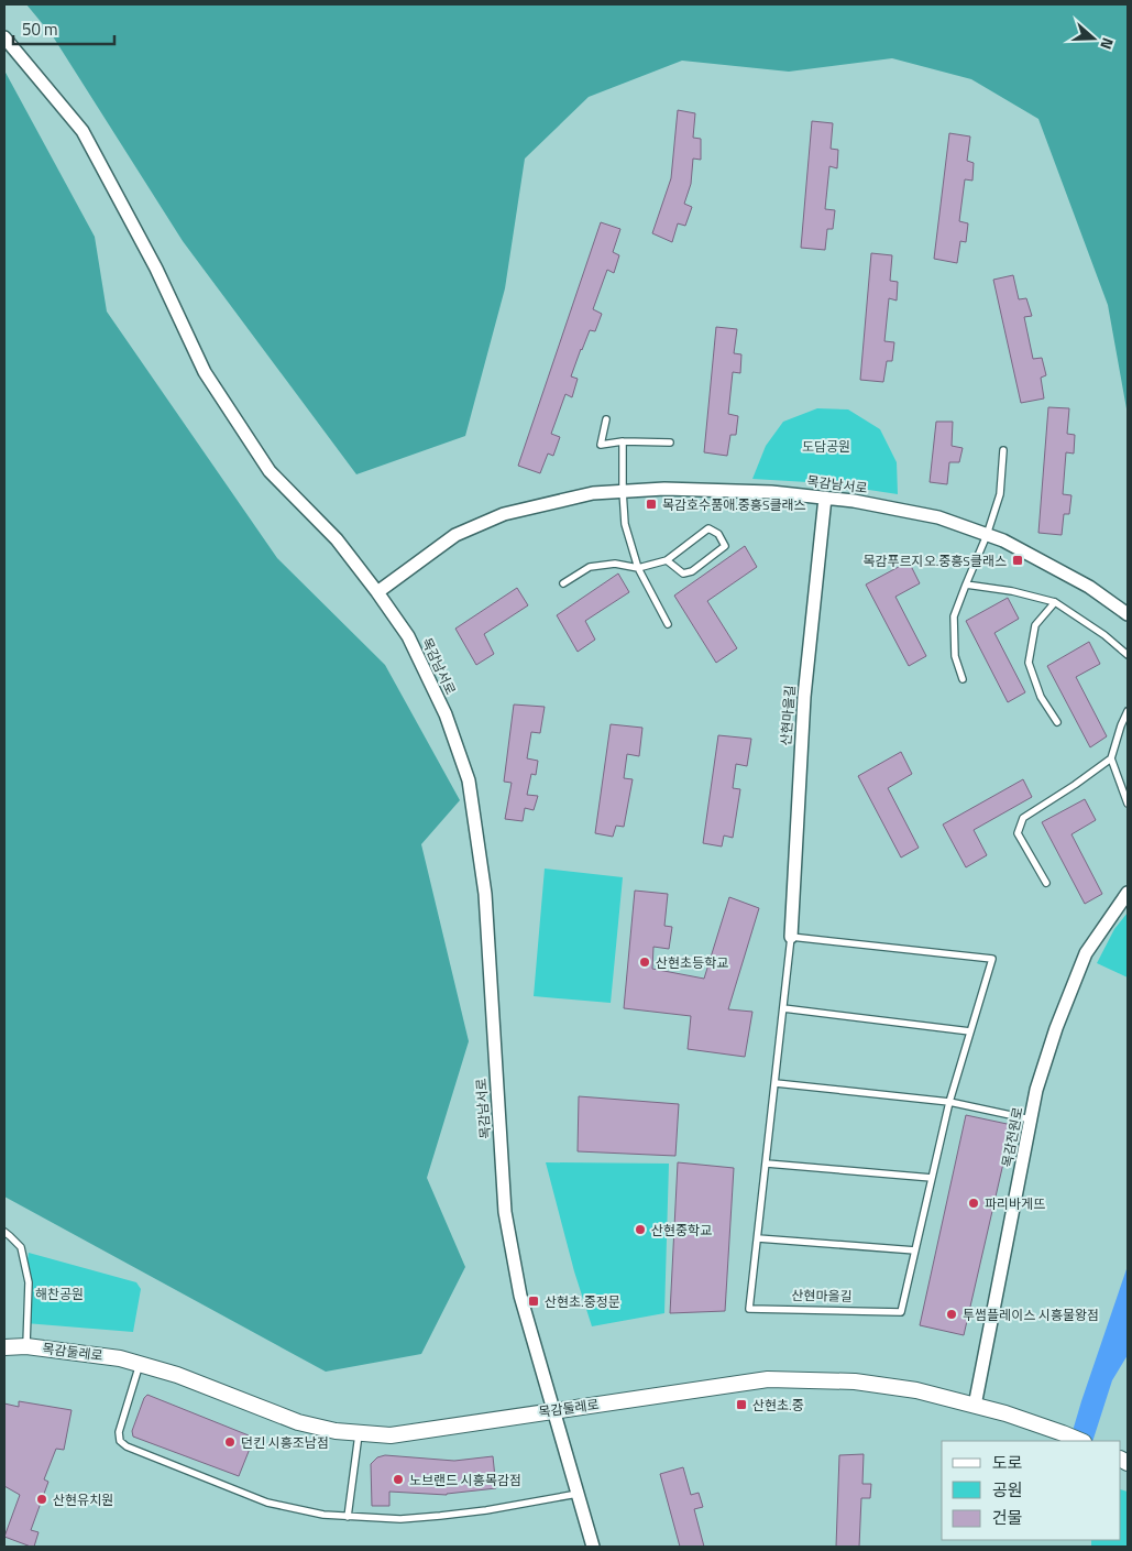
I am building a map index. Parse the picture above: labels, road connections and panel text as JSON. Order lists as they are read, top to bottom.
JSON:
{
  "streets": {
    "street": [
      "목감남서로",
      "산현마을길",
      "목감전원로",
      "목감둘레로"
    ]
  },
  "crossings": [
    ["목감남서로", "산현마을길"],
    ["목감남서로", "목감둘레로"],
    ["목감전원로", "목감둘레로"]
  ],
  "parks": ["도담공원", "해찬공원"],
  "places": {
    "transit": [
      "목감호수품애.중흥S클래스",
      "목감푸르지오.중흥S클래스",
      "산현초.중정문",
      "산현초.중"
    ],
    "other": [
      "산현초등학교",
      "파리바게뜨",
      "산현중학교",
      "투썸플레이스 시흥물왕점",
      "던킨 시흥조남점",
      "노브랜드 시흥목감점",
      "산현유치원"
    ]
  },
  "legend": ["도로", "공원", "건물"],
  "scale_bar": "50 m",
  "north": "right"
}
